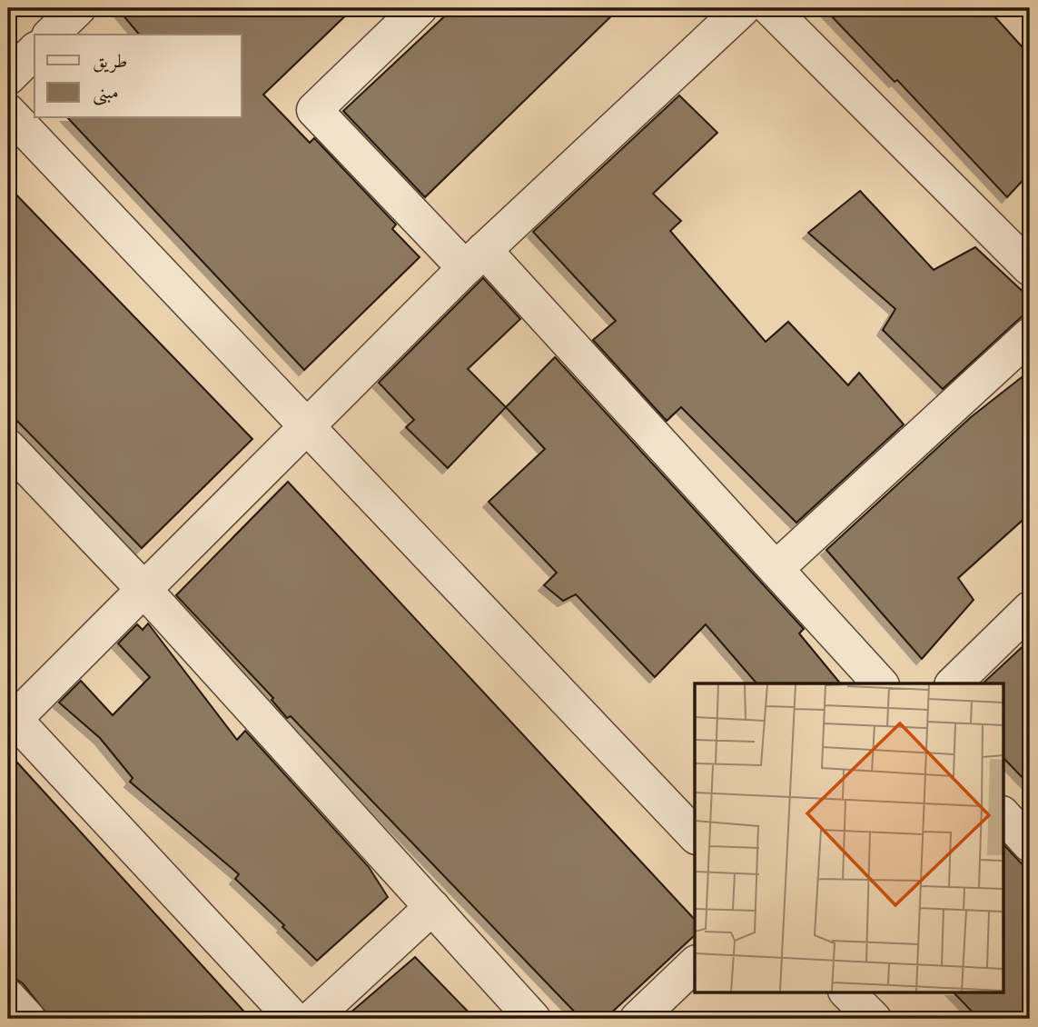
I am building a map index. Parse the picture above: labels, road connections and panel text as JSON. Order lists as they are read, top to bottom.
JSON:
{
  "legend": ["طريق", "مبنى"]
}
